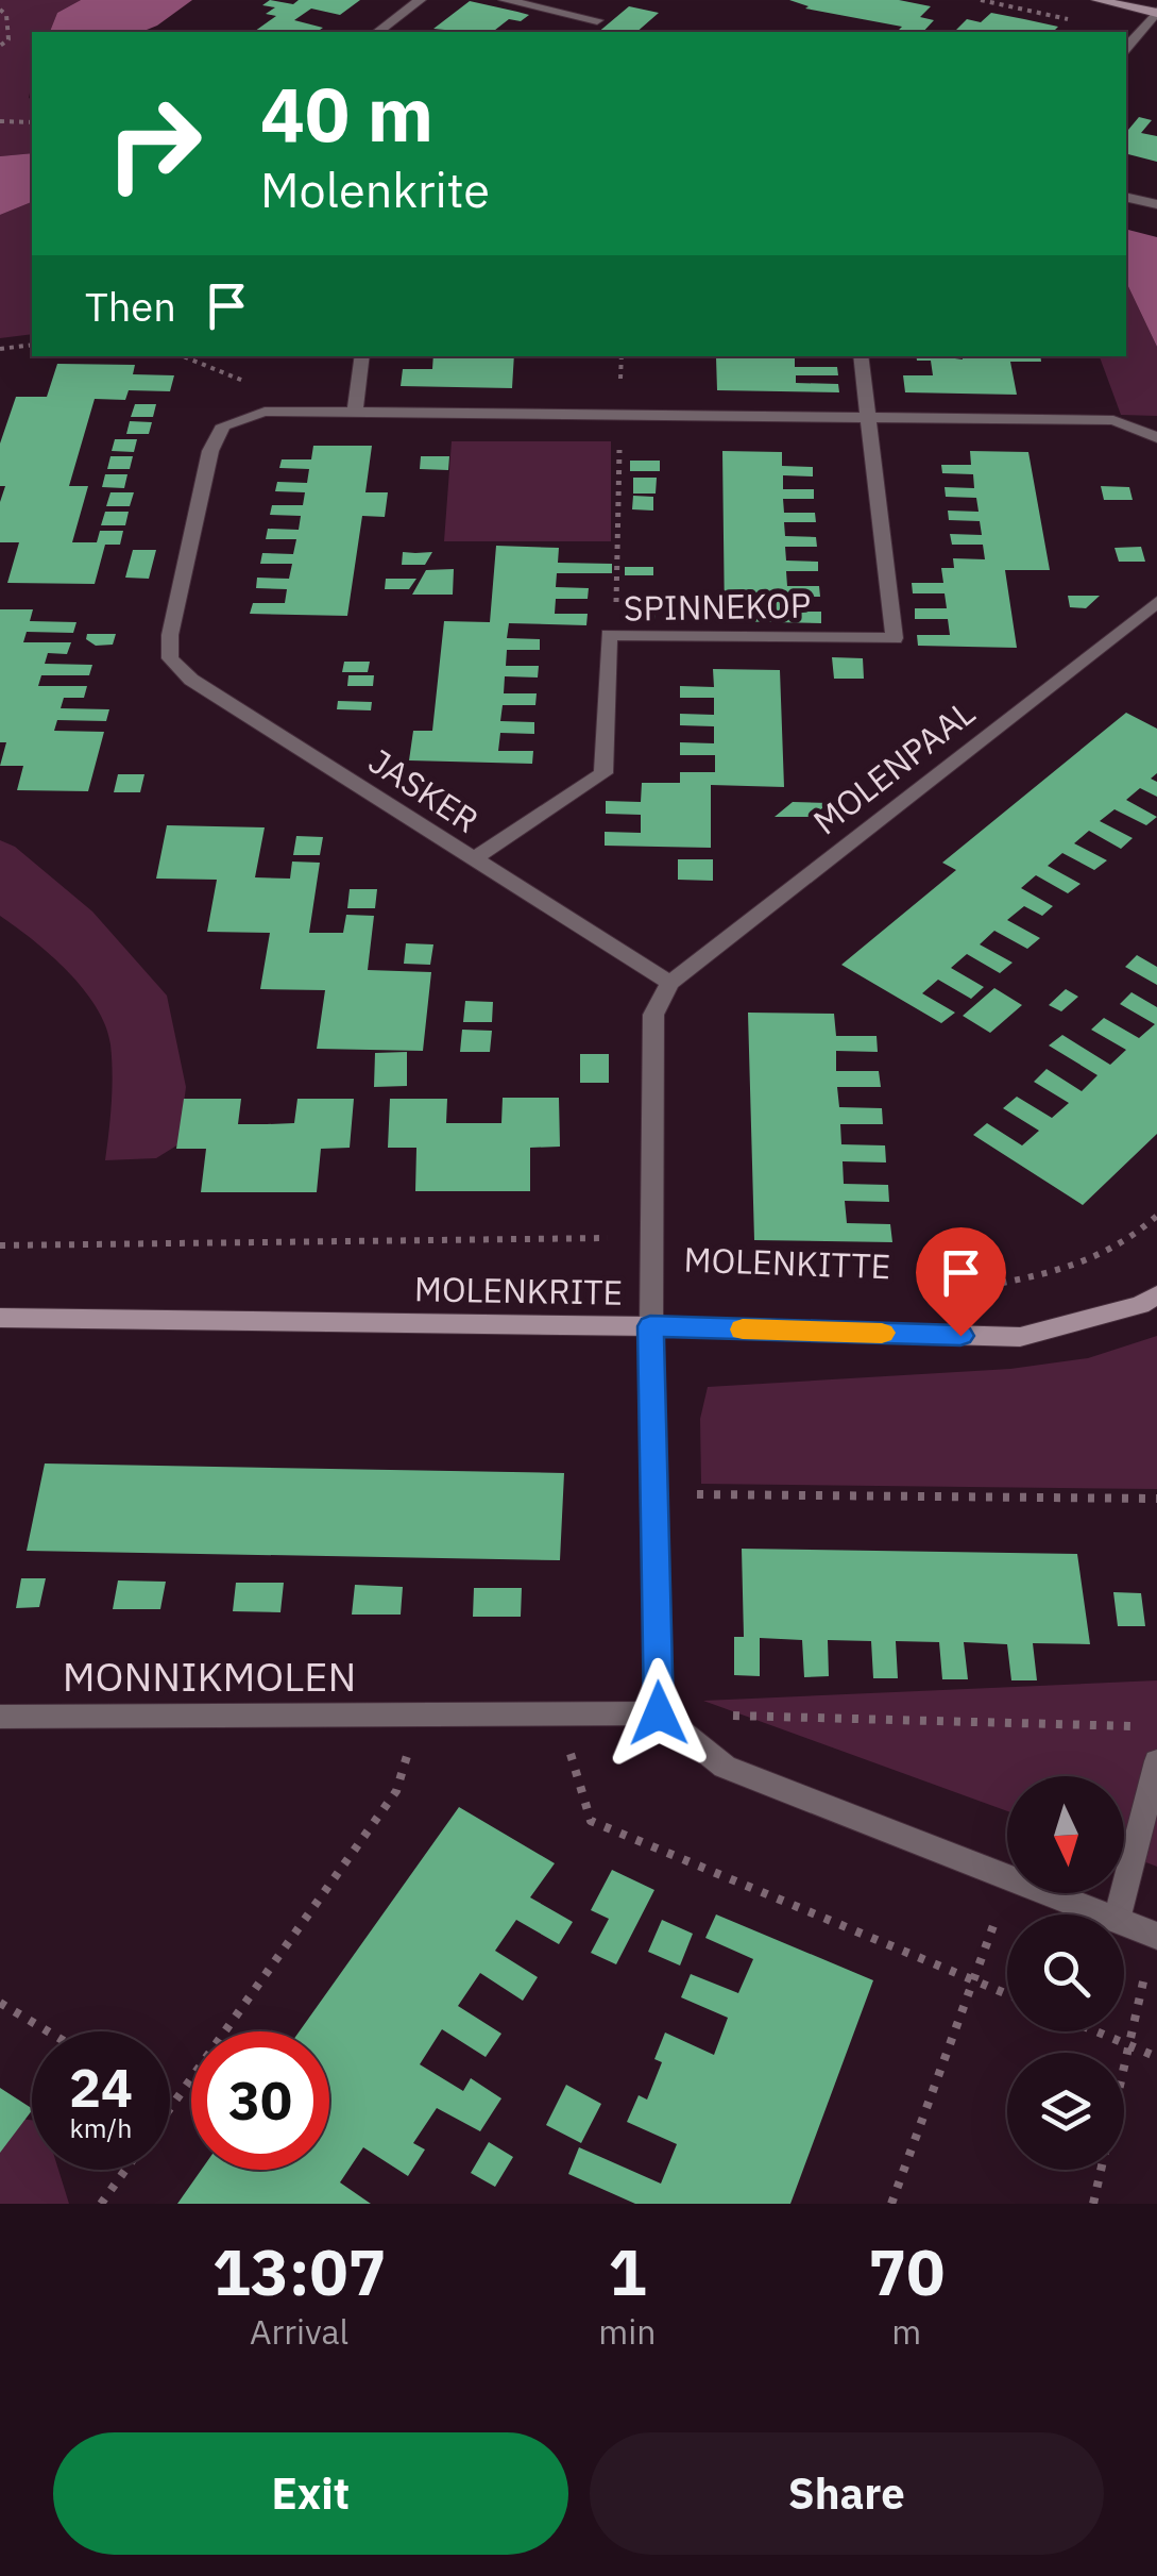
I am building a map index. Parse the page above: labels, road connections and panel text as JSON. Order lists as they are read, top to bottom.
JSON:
{
  "streets": {
    "street": [
      "SPINNEKOP",
      "MOLENPAAL",
      "JASKER",
      "MOLENKRITE",
      "MONNIKMOLEN"
    ]
  },
  "crossings": [
    ["SPINNEKOP", "JASKER"],
    ["MOLENPAAL", "JASKER"]
  ],
  "north": "bottom",
  "page": {
    "turn": ["40 m", "Molenkrite"],
    "then": "Then",
    "speed": "24 km/h",
    "limit": "30",
    "eta": [
      "13:07",
      "Arrival",
      "1",
      "min",
      "70",
      "m"
    ],
    "buttons": ["Exit", "Share"]
  }
}
